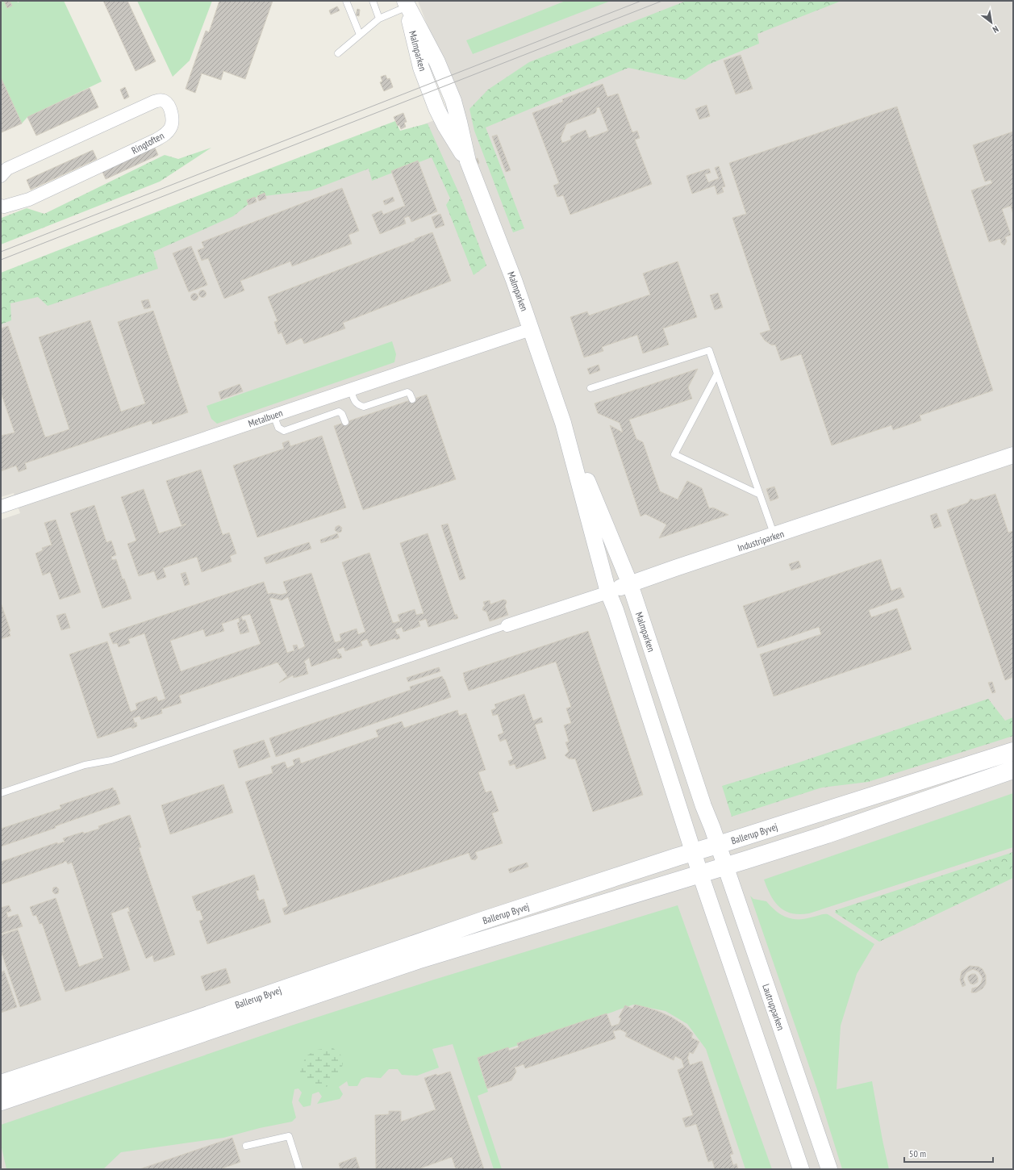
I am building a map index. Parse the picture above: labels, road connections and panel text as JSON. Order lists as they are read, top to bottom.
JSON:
{
  "streets": {
    "main road": ["Ballerup Byvej"],
    "street": [
      "Malmparken",
      "Ringtoften",
      "Metalbuen",
      "Industriparken",
      "Lautrupparken"
    ]
  },
  "crossings": [
    ["Malmparken", "Metalbuen"],
    ["Malmparken", "Industriparken"],
    ["Malmparken", "Ballerup Byvej"],
    ["Malmparken", "Lautrupparken"],
    ["Ballerup Byvej", "Lautrupparken"]
  ],
  "scale_bar": "50 m",
  "north": "bottom right"
}
